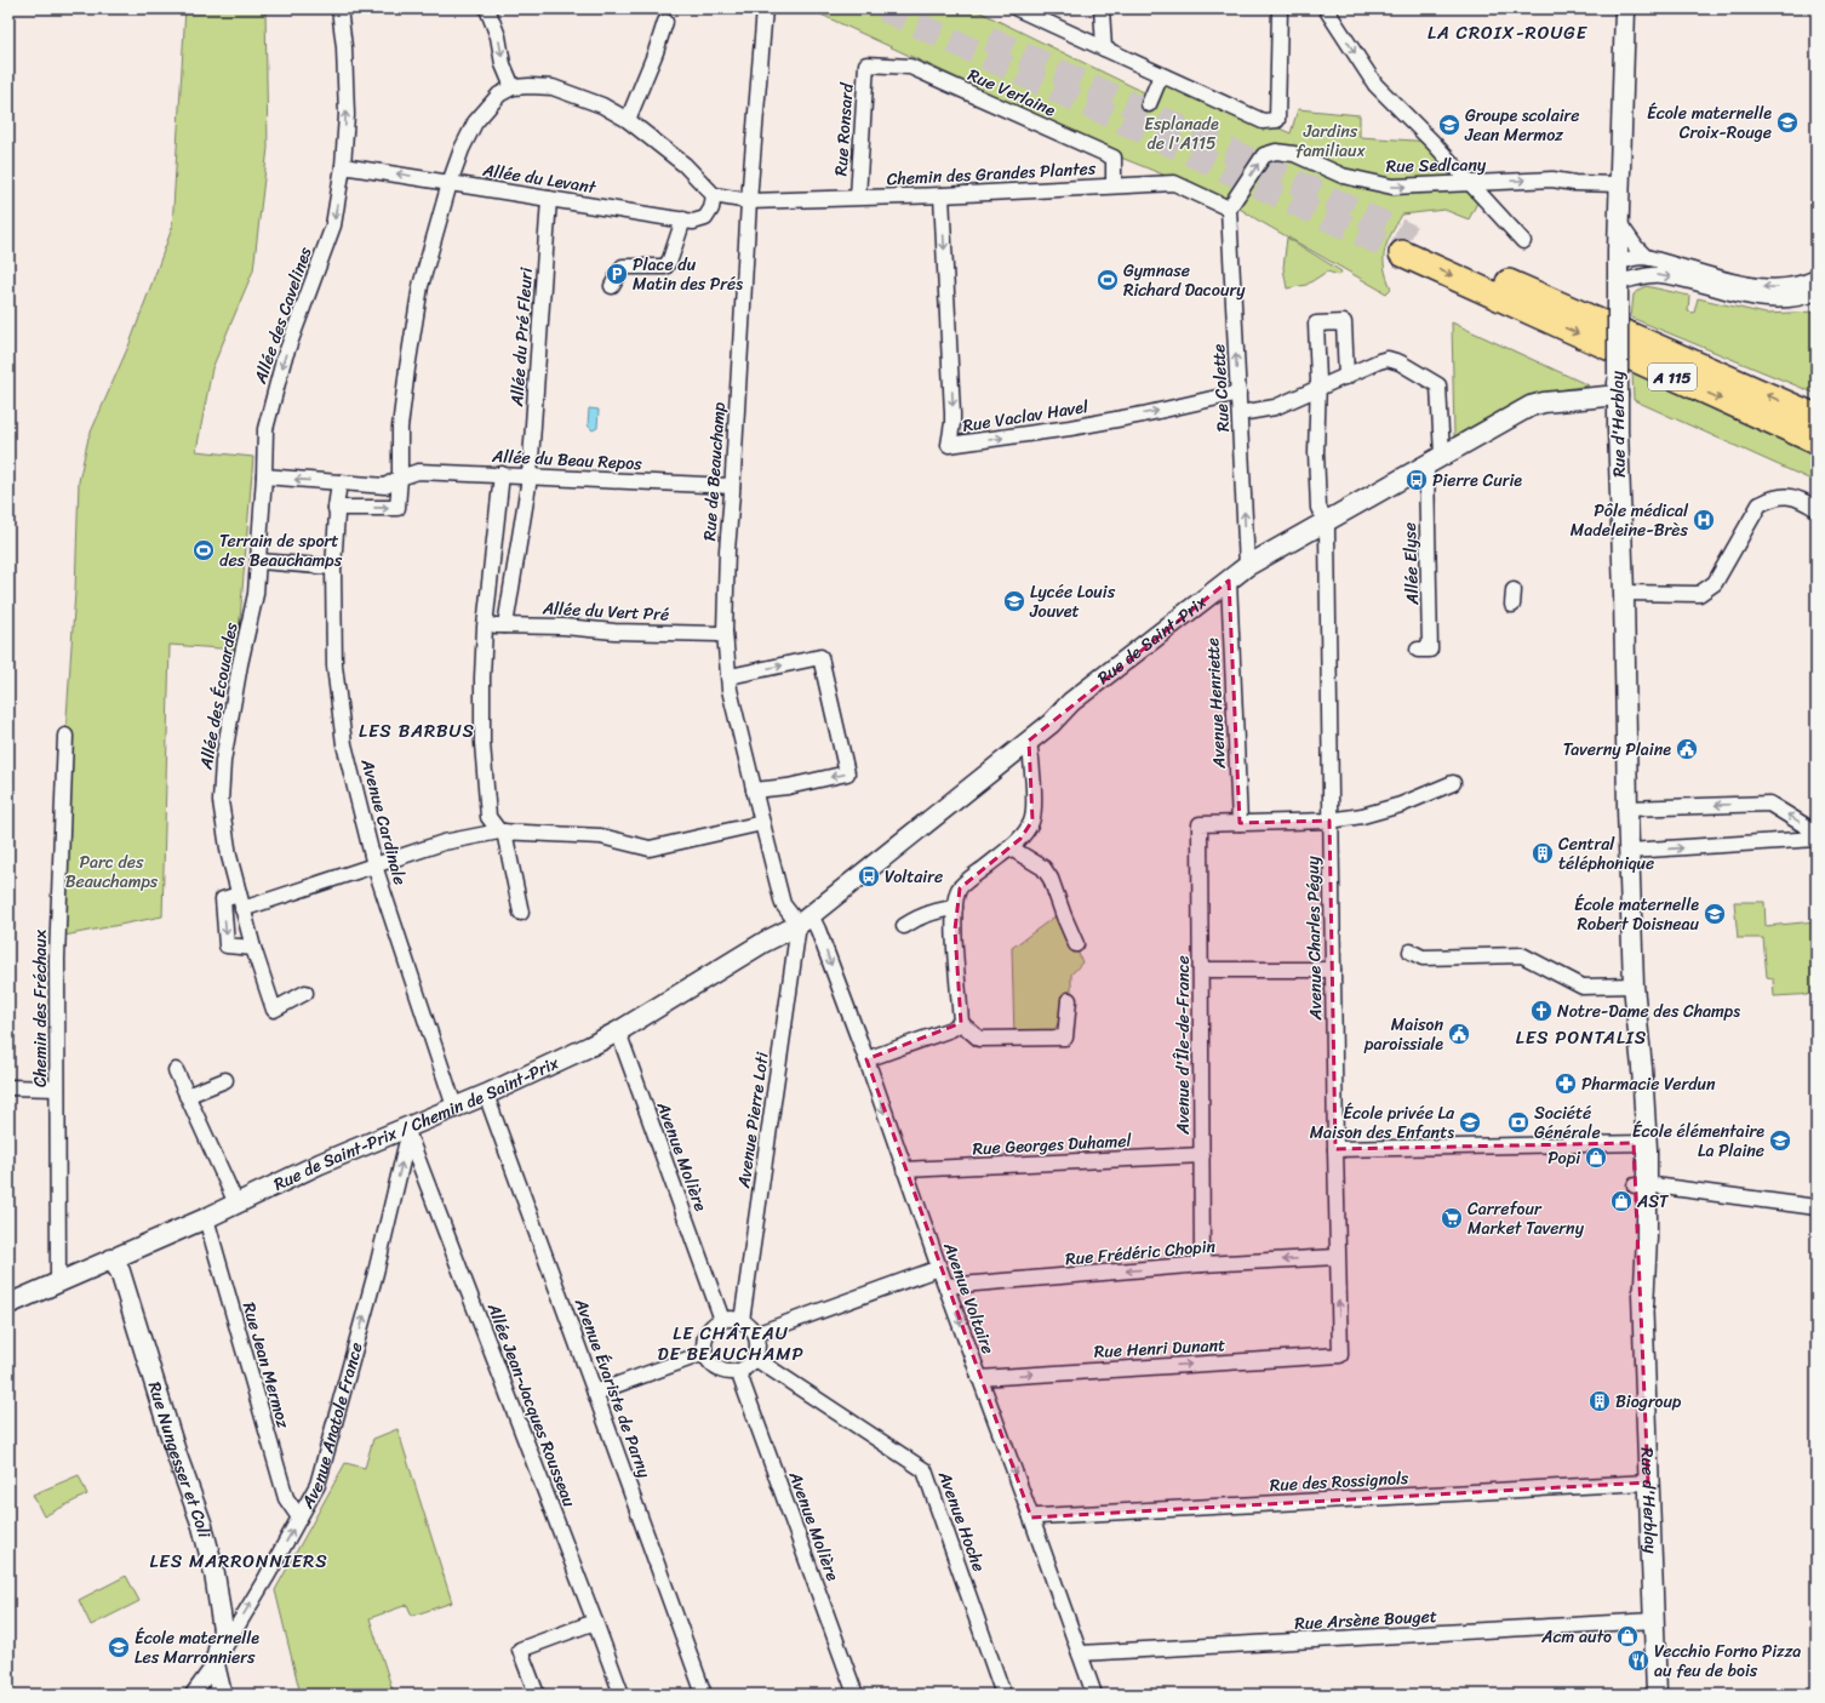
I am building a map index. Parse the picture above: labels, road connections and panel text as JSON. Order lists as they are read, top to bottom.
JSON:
{
  "streets": {
    "highway": ["A 115"],
    "street": [
      "Rue Verlaine",
      "Rue Ronsard",
      "Rue Sedlcany",
      "Chemin des Grandes Plantes",
      "Allée du Levant",
      "Allée des Cavelines",
      "Allée du Pré Fleuri",
      "Rue Colette",
      "Rue Vaclav Havel",
      "Rue d'Herblay",
      "Allée du Beau Repos",
      "Rue de Beauchamp",
      "Allée Elyse",
      "Allée du Vert Pré",
      "Rue de Saint-Prix",
      "Allée des Écouardes",
      "Avenue Henriette",
      "Avenue Cardinale",
      "Avenue Charles Péguy",
      "Chemin des Fréchaux",
      "Avenue d'Île-de-France",
      "Avenue Pierre Loti",
      "Rue de Saint-Prix / Chemin de Saint-Prix",
      "Rue Georges Duhamel",
      "Avenue Molière",
      "Rue Frédéric Chopin",
      "Avenue Voltaire",
      "Rue Henri Dunant",
      "Rue Jean Mermoz",
      "Avenue Évariste de Parny",
      "Allée Jean-Jacques Rousseau",
      "Avenue Anatole France",
      "Rue Nungesser et Coli",
      "Rue des Rossignols",
      "Avenue Hoche",
      "Rue Arsène Bouget"
    ]
  },
  "crossings": [
    ["Rue Verlaine", "Rue Ronsard"],
    ["Rue Verlaine", "Chemin des Grandes Plantes"],
    ["Rue Ronsard", "Chemin des Grandes Plantes"],
    ["Rue Sedlcany", "Chemin des Grandes Plantes"],
    ["Rue Sedlcany", "Rue Colette"],
    ["Rue Sedlcany", "Rue d'Herblay"],
    ["Chemin des Grandes Plantes", "Allée du Levant"],
    ["Chemin des Grandes Plantes", "Rue Colette"],
    ["Chemin des Grandes Plantes", "Rue Vaclav Havel"],
    ["Chemin des Grandes Plantes", "Rue de Beauchamp"],
    ["Allée du Levant", "Allée des Cavelines"],
    ["Allée du Levant", "Allée du Pré Fleuri"],
    ["Allée des Cavelines", "Allée du Beau Repos"],
    ["Allée des Cavelines", "Allée des Écouardes"],
    ["Allée du Pré Fleuri", "Allée du Beau Repos"],
    ["Allée du Pré Fleuri", "Allée du Vert Pré"],
    ["Rue Colette", "Rue Vaclav Havel"],
    ["Rue Colette", "Rue de Saint-Prix"],
    ["Rue d'Herblay", "Rue de Saint-Prix"],
    ["Rue d'Herblay", "Rue des Rossignols"],
    ["Rue d'Herblay", "Rue Arsène Bouget"],
    ["Allée du Beau Repos", "Rue de Beauchamp"],
    ["Allée du Beau Repos", "Allée des Écouardes"],
    ["Allée du Beau Repos", "Avenue Cardinale"],
    ["Rue de Beauchamp", "Allée du Vert Pré"],
    ["Rue de Beauchamp", "Rue de Saint-Prix"],
    ["Rue de Beauchamp", "Avenue Pierre Loti"],
    ["Rue de Beauchamp", "Rue de Saint-Prix / Chemin de Saint-Prix"],
    ["Rue de Beauchamp", "Avenue Voltaire"],
    ["Allée Elyse", "Rue de Saint-Prix"],
    ["Rue de Saint-Prix", "Avenue Henriette"],
    ["Rue de Saint-Prix", "Avenue Charles Péguy"],
    ["Rue de Saint-Prix", "Avenue Pierre Loti"],
    ["Rue de Saint-Prix", "Rue de Saint-Prix / Chemin de Saint-Prix"],
    ["Rue de Saint-Prix", "Avenue Voltaire"],
    ["Avenue Henriette", "Avenue d'Île-de-France"],
    ["Avenue Cardinale", "Rue de Saint-Prix / Chemin de Saint-Prix"],
    ["Avenue Charles Péguy", "Rue Frédéric Chopin"],
    ["Avenue Charles Péguy", "Rue Henri Dunant"],
    ["Chemin des Fréchaux", "Rue de Saint-Prix / Chemin de Saint-Prix"],
    ["Avenue d'Île-de-France", "Rue Georges Duhamel"],
    ["Avenue d'Île-de-France", "Rue Frédéric Chopin"],
    ["Avenue Pierre Loti", "Rue de Saint-Prix / Chemin de Saint-Prix"],
    ["Avenue Pierre Loti", "Avenue Molière"],
    ["Avenue Pierre Loti", "Avenue Voltaire"],
    ["Avenue Pierre Loti", "Avenue Hoche"],
    ["Rue de Saint-Prix / Chemin de Saint-Prix", "Avenue Molière"],
    ["Rue de Saint-Prix / Chemin de Saint-Prix", "Avenue Voltaire"],
    ["Rue de Saint-Prix / Chemin de Saint-Prix", "Rue Jean Mermoz"],
    ["Rue de Saint-Prix / Chemin de Saint-Prix", "Avenue Évariste de Parny"],
    ["Rue de Saint-Prix / Chemin de Saint-Prix", "Allée Jean-Jacques Rousseau"],
    ["Rue de Saint-Prix / Chemin de Saint-Prix", "Avenue Anatole France"],
    ["Rue de Saint-Prix / Chemin de Saint-Prix", "Rue Nungesser et Coli"],
    ["Rue Georges Duhamel", "Avenue Voltaire"],
    ["Avenue Molière", "Avenue Hoche"],
    ["Rue Frédéric Chopin", "Avenue Voltaire"],
    ["Avenue Voltaire", "Rue Henri Dunant"],
    ["Avenue Voltaire", "Rue des Rossignols"],
    ["Avenue Voltaire", "Rue Arsène Bouget"],
    ["Rue Jean Mermoz", "Avenue Anatole France"],
    ["Allée Jean-Jacques Rousseau", "Avenue Anatole France"],
    ["Avenue Anatole France", "Rue Nungesser et Coli"]
  ],
  "one_way": [
    "Rue Sedlcany",
    "Rue Frédéric Chopin",
    "Avenue Voltaire",
    "Rue Henri Dunant",
    "Avenue Anatole France"
  ],
  "districts": [
    "LA CROIX-ROUGE",
    "LES BARBUS",
    "LES PONTALIS",
    "LE CHÂTEAU DE BEAUCHAMP",
    "LES MARRONNIERS"
  ],
  "parks": ["Esplanade de l'A115", "Jardins familiaux", "Parc des Beauchamps"],
  "places": {
    "school or university": [
      "École maternelle Croix-Rouge",
      "Groupe scolaire Jean Mermoz",
      "Lycée Louis Jouvet",
      "École maternelle Robert Doisneau",
      "École privée La Maison des Enfants",
      "École élémentaire La Plaine",
      "École maternelle Les Marronniers"
    ],
    "parking": ["Place du Matin des Prés"],
    "sports": ["Gymnase Richard Dacoury", "Terrain de sport des Beauchamps"],
    "bus stop": ["Pierre Curie", "Voltaire"],
    "hospital": ["Pôle médical Madeleine-Brès"],
    "public building": ["Taverny Plaine", "Maison paroissiale"],
    "building": ["Central téléphonique", "Biogroup"],
    "church": ["Notre-Dame des Champs"],
    "pharmacy": ["Pharmacie Verdun"],
    "bank": ["Société Générale"],
    "shop": ["Popi", "AST", "Acm auto"],
    "supermarket": ["Carrefour Market Taverny"],
    "restaurant": ["Vecchio Forno Pizza au feu de bois"]
  }
}
